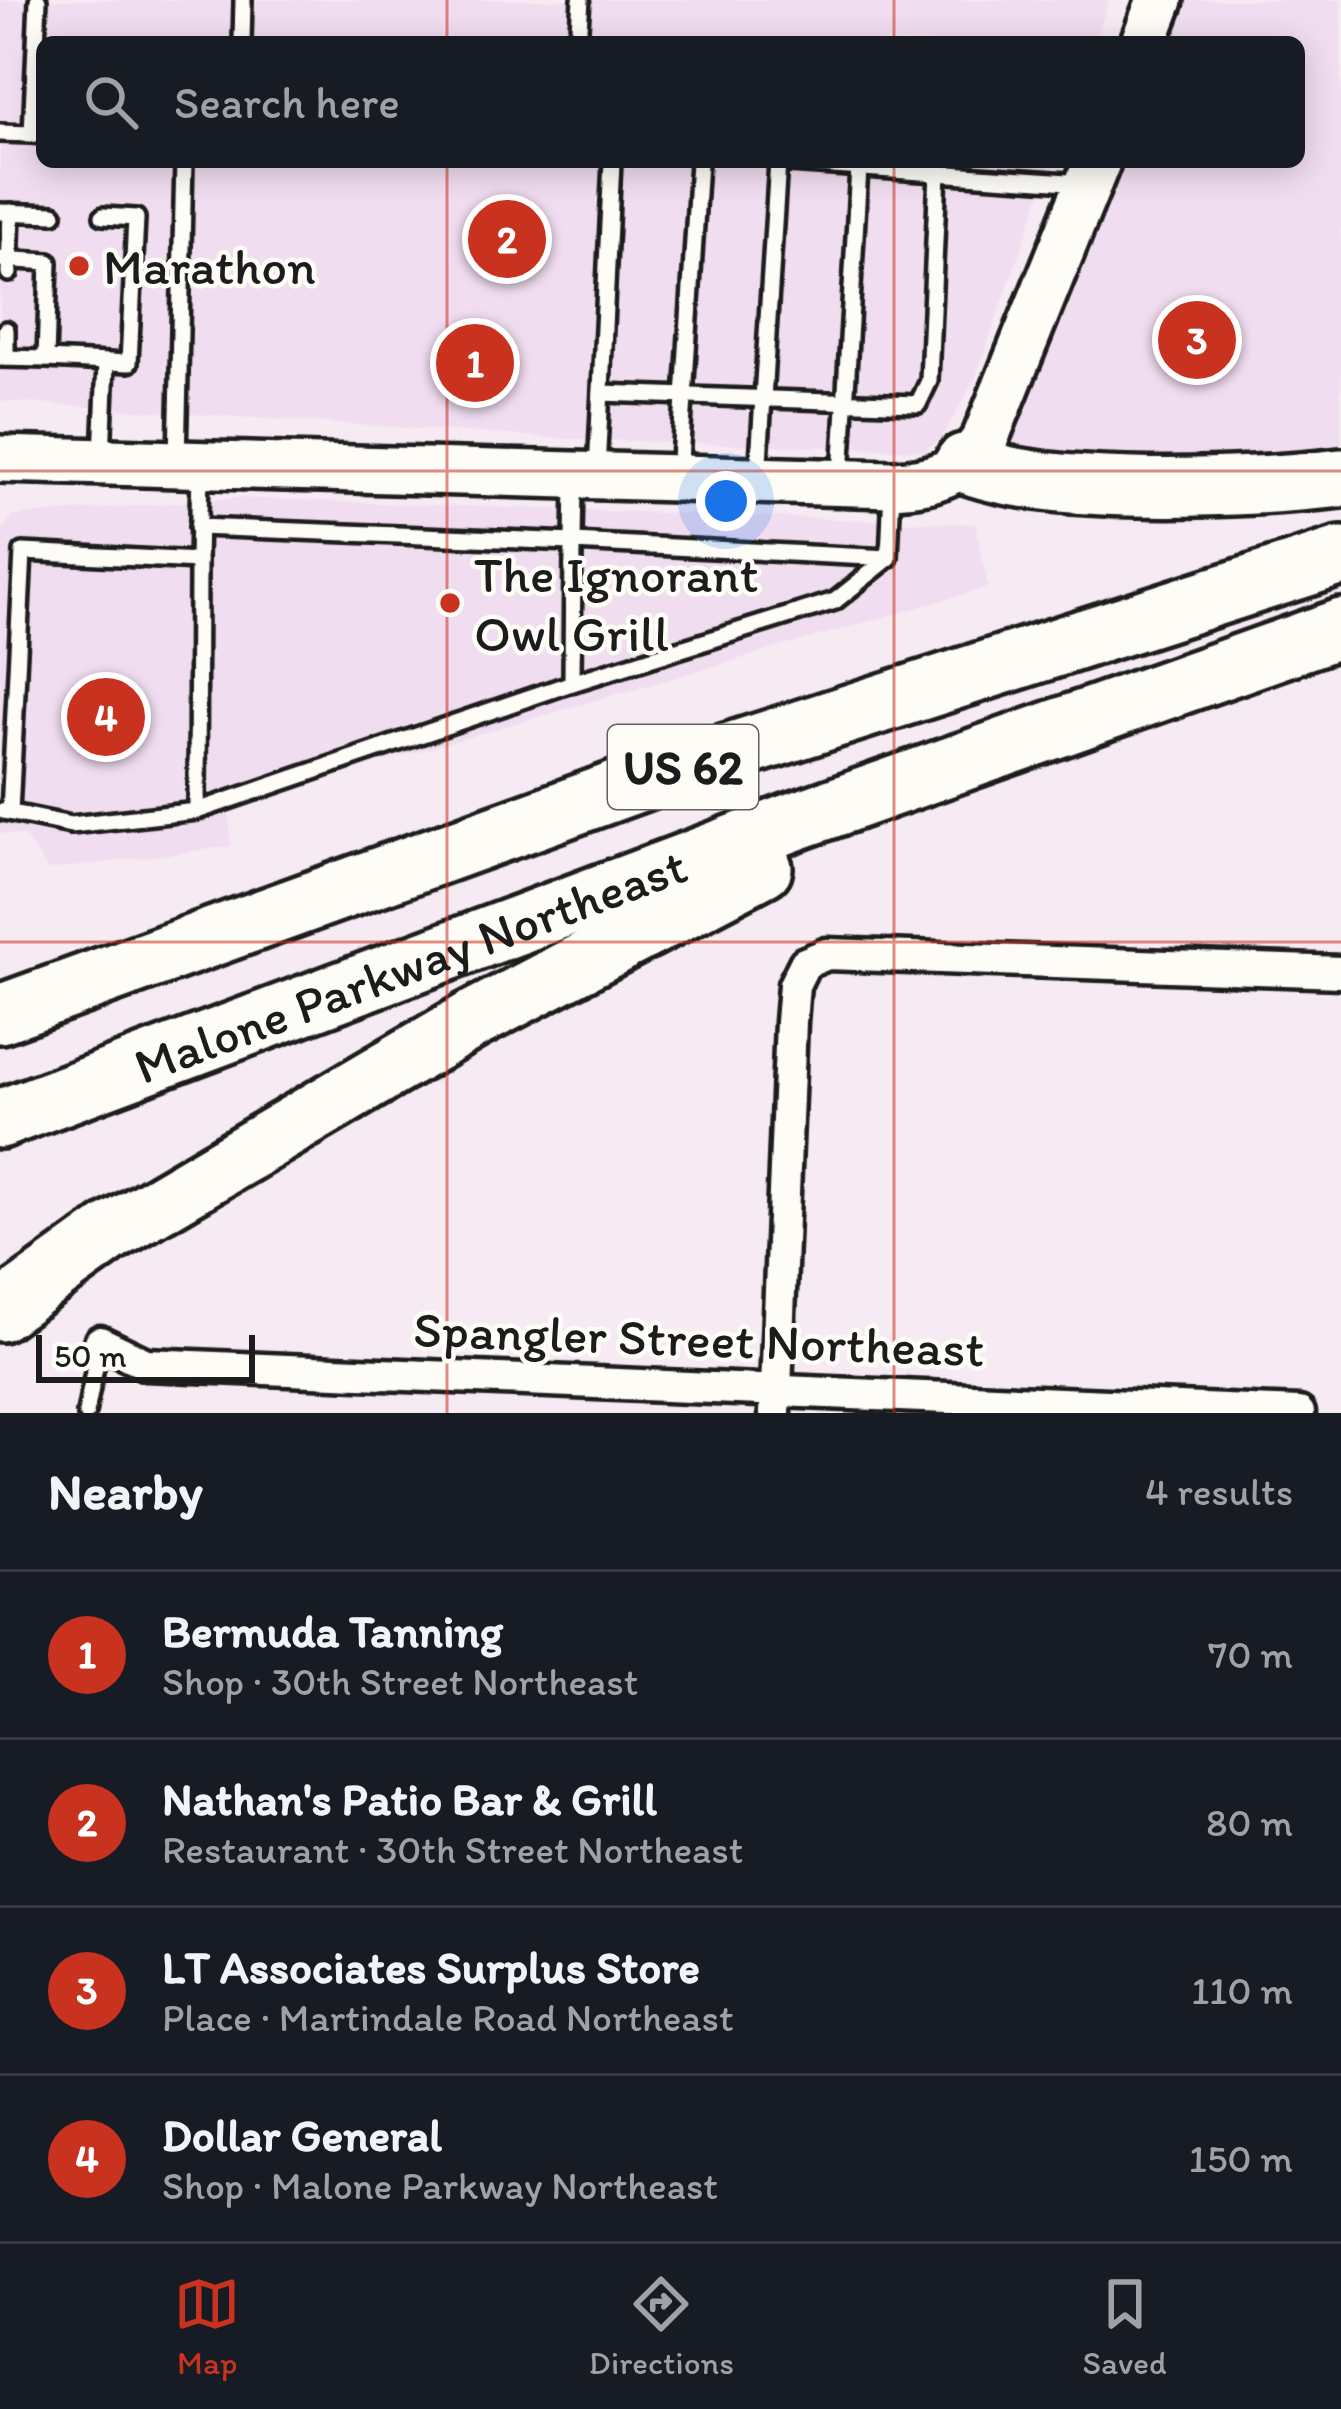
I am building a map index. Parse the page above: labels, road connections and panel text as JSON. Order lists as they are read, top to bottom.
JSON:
{
  "streets": {
    "highway": ["US 62", "Malone Parkway Northeast"],
    "street": ["Spangler Street Northeast"]
  },
  "crossings": [
    ["US 62", "Malone Parkway Northeast"]
  ],
  "places": ["Marathon", "The Ignorant Owl Grill"],
  "scale_bar": "50 m",
  "page": {
    "search": "Search here",
    "pins": [
      "2",
      "3",
      "1",
      "4"
    ],
    "scale": "50 m",
    "heading": ["Nearby", "4 results"],
    "list": [
      {
        "mark": "1",
        "name": "Bermuda Tanning",
        "note": "Shop · 30th Street Northeast",
        "value": "70 m"
      },
      {
        "mark": "2",
        "name": "Nathan's Patio Bar & Grill",
        "note": "Restaurant · 30th Street Northeast",
        "value": "80 m"
      },
      {
        "mark": "3",
        "name": "LT Associates Surplus Store",
        "note": "Place · Martindale Road Northeast",
        "value": "110 m"
      },
      {
        "mark": "4",
        "name": "Dollar General",
        "note": "Shop · Malone Parkway Northeast",
        "value": "150 m"
      }
    ],
    "nav": ["Map", "Directions", "Saved"]
  }
}
